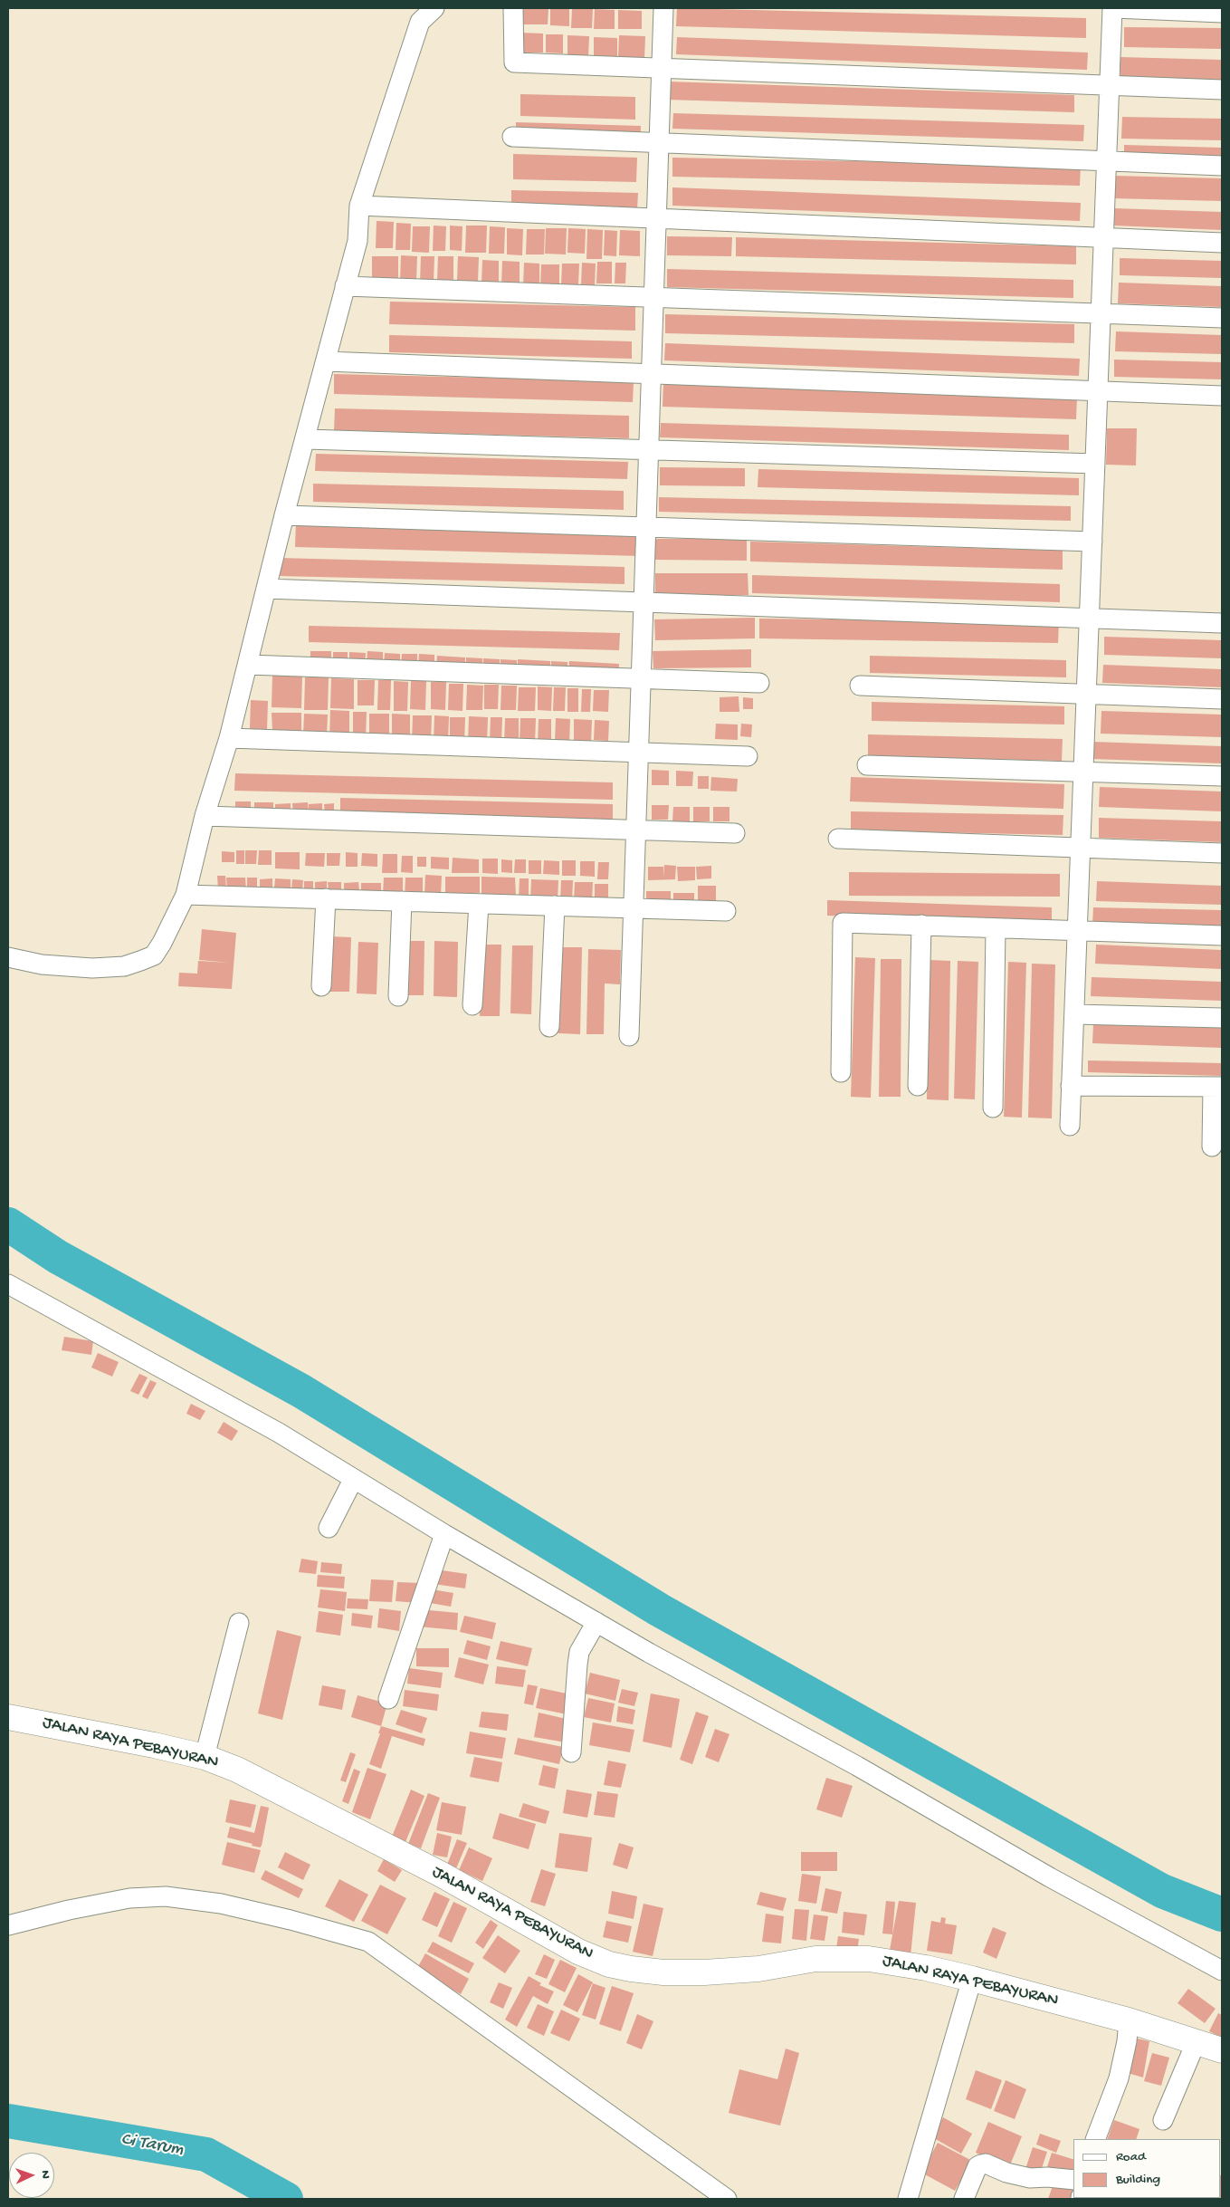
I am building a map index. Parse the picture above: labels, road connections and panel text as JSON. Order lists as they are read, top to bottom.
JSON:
{
  "streets": {
    "main road": ["JALAN RAYA PEBAYURAN"]
  },
  "water": ["Ci Tarum"],
  "legend": ["Road", "Building"],
  "north": "right"
}
